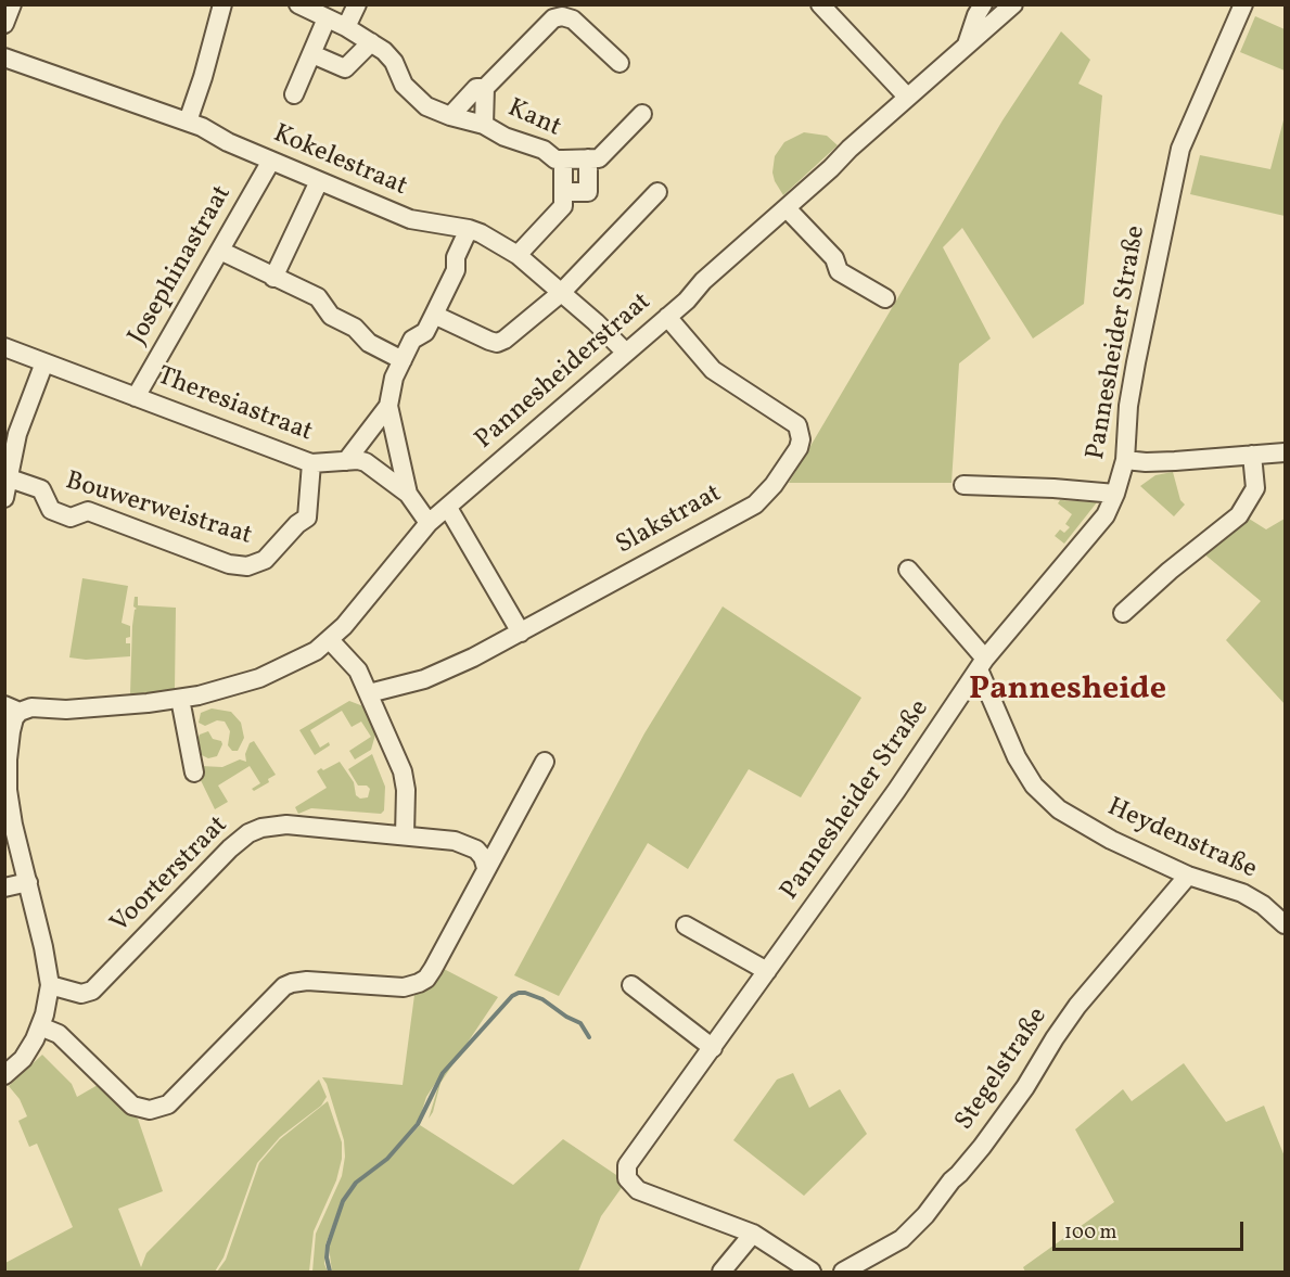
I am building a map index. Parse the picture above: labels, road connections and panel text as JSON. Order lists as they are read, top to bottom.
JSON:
{
  "streets": {
    "street": [
      "Kant",
      "Kokelestraat",
      "Josephinastraat",
      "Pannesheider Straße",
      "Pannesheiderstraat",
      "Theresiastraat",
      "Bouwerweistraat",
      "Slakstraat",
      "Heydenstraße",
      "Voorterstraat",
      "Stegelstraße"
    ]
  },
  "crossings": [
    ["Kant", "Kokelestraat"],
    ["Kokelestraat", "Josephinastraat"],
    ["Kokelestraat", "Pannesheiderstraat"],
    ["Josephinastraat", "Theresiastraat"],
    ["Pannesheider Straße", "Heydenstraße"],
    ["Pannesheiderstraat", "Theresiastraat"],
    ["Pannesheiderstraat", "Slakstraat"],
    ["Theresiastraat", "Bouwerweistraat"],
    ["Heydenstraße", "Stegelstraße"]
  ],
  "districts": ["Pannesheide"],
  "scale_bar": "100 m"
}
